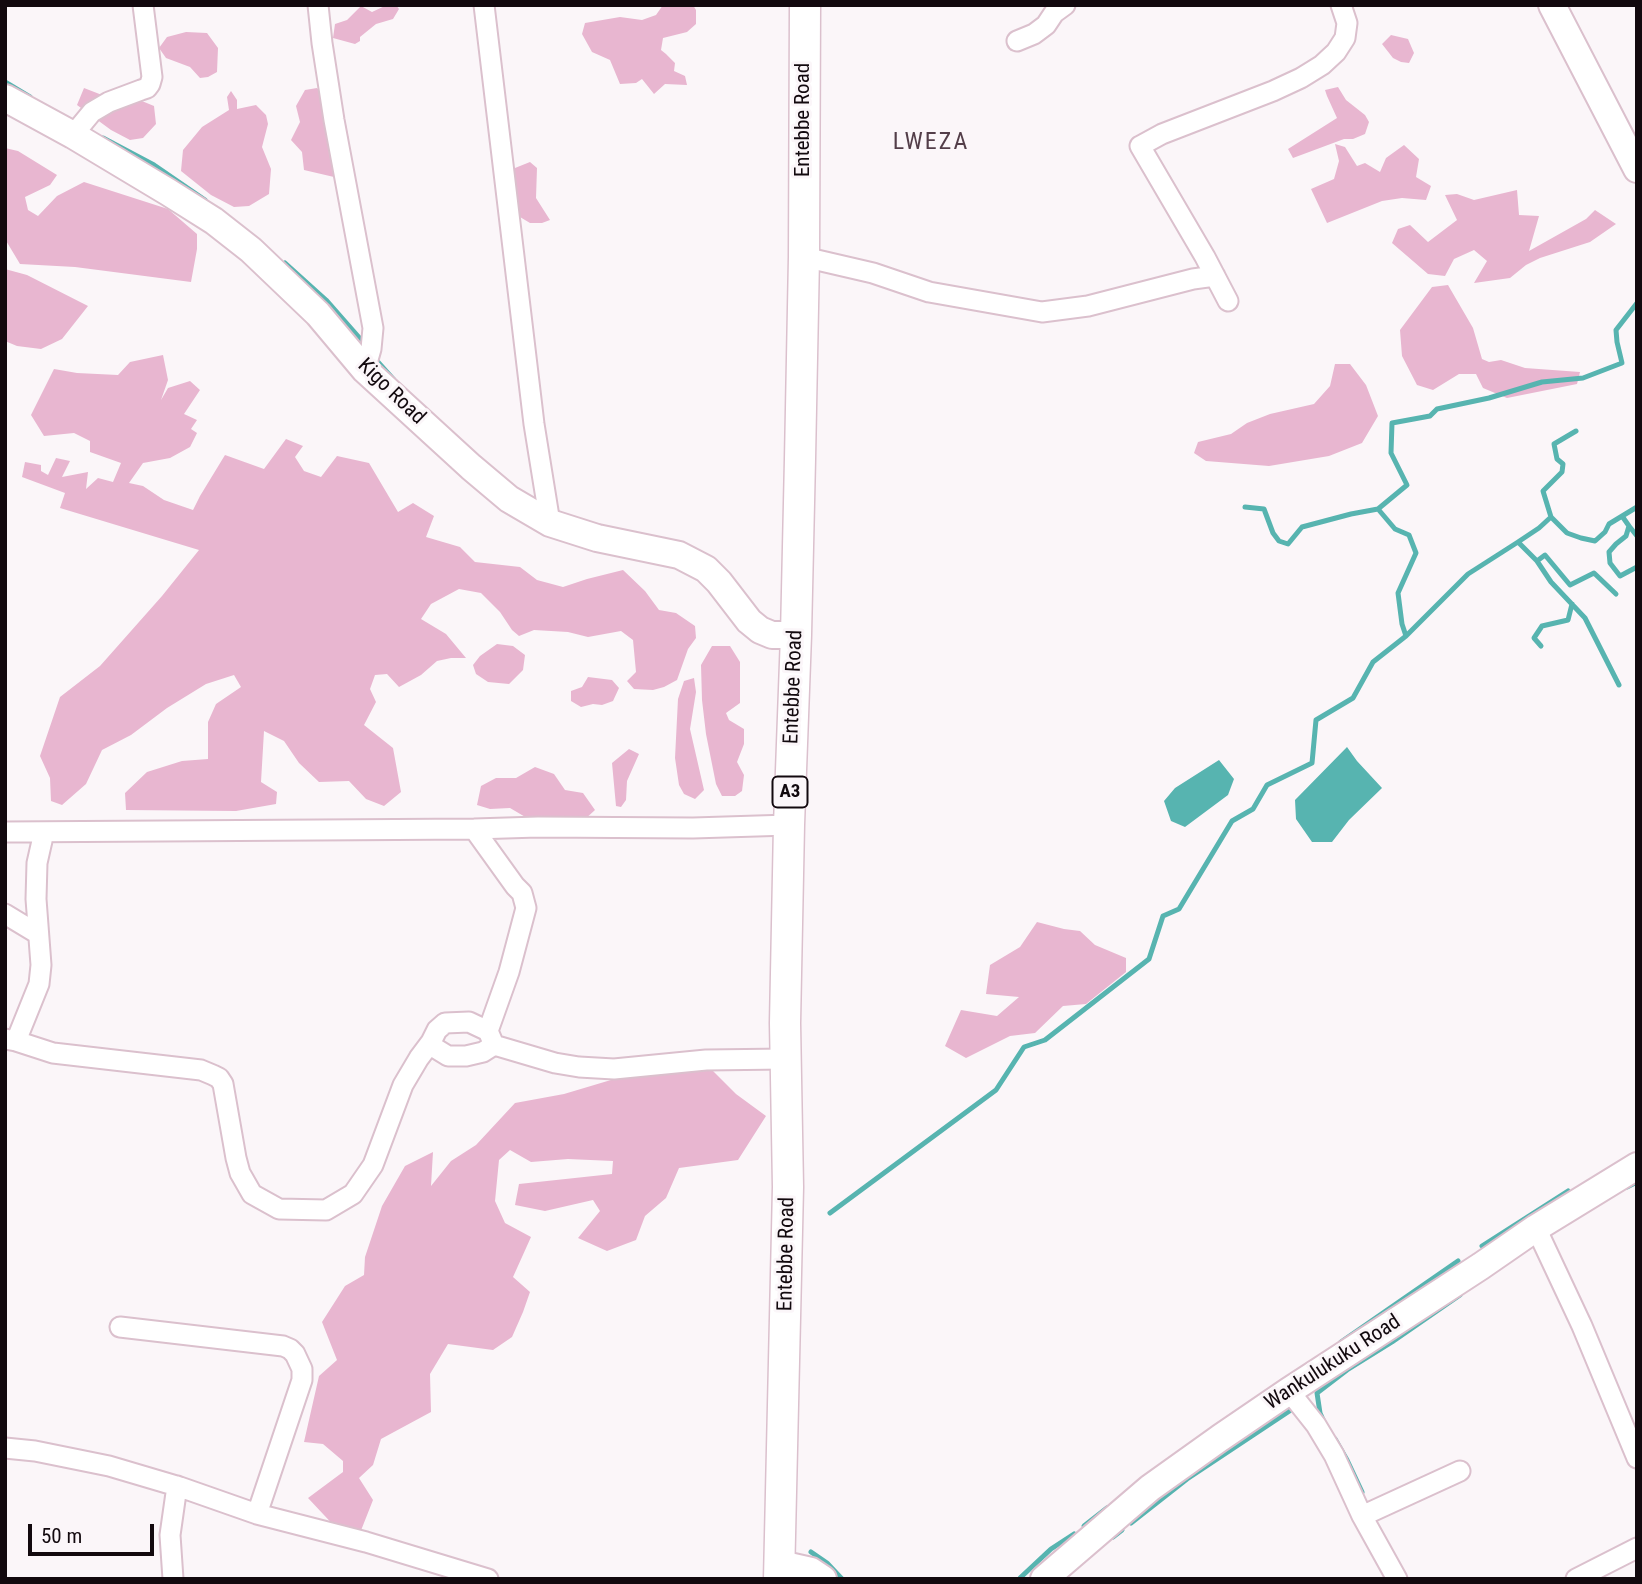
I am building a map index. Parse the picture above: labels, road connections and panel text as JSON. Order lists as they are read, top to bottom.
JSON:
{
  "streets": {
    "main road": ["Entebbe Road", "A3"],
    "street": ["Kigo Road", "Wankulukuku Road"]
  },
  "crossings": [
    ["Entebbe Road", "Kigo Road"]
  ],
  "districts": ["LWEZA"],
  "scale_bar": "50 m"
}
